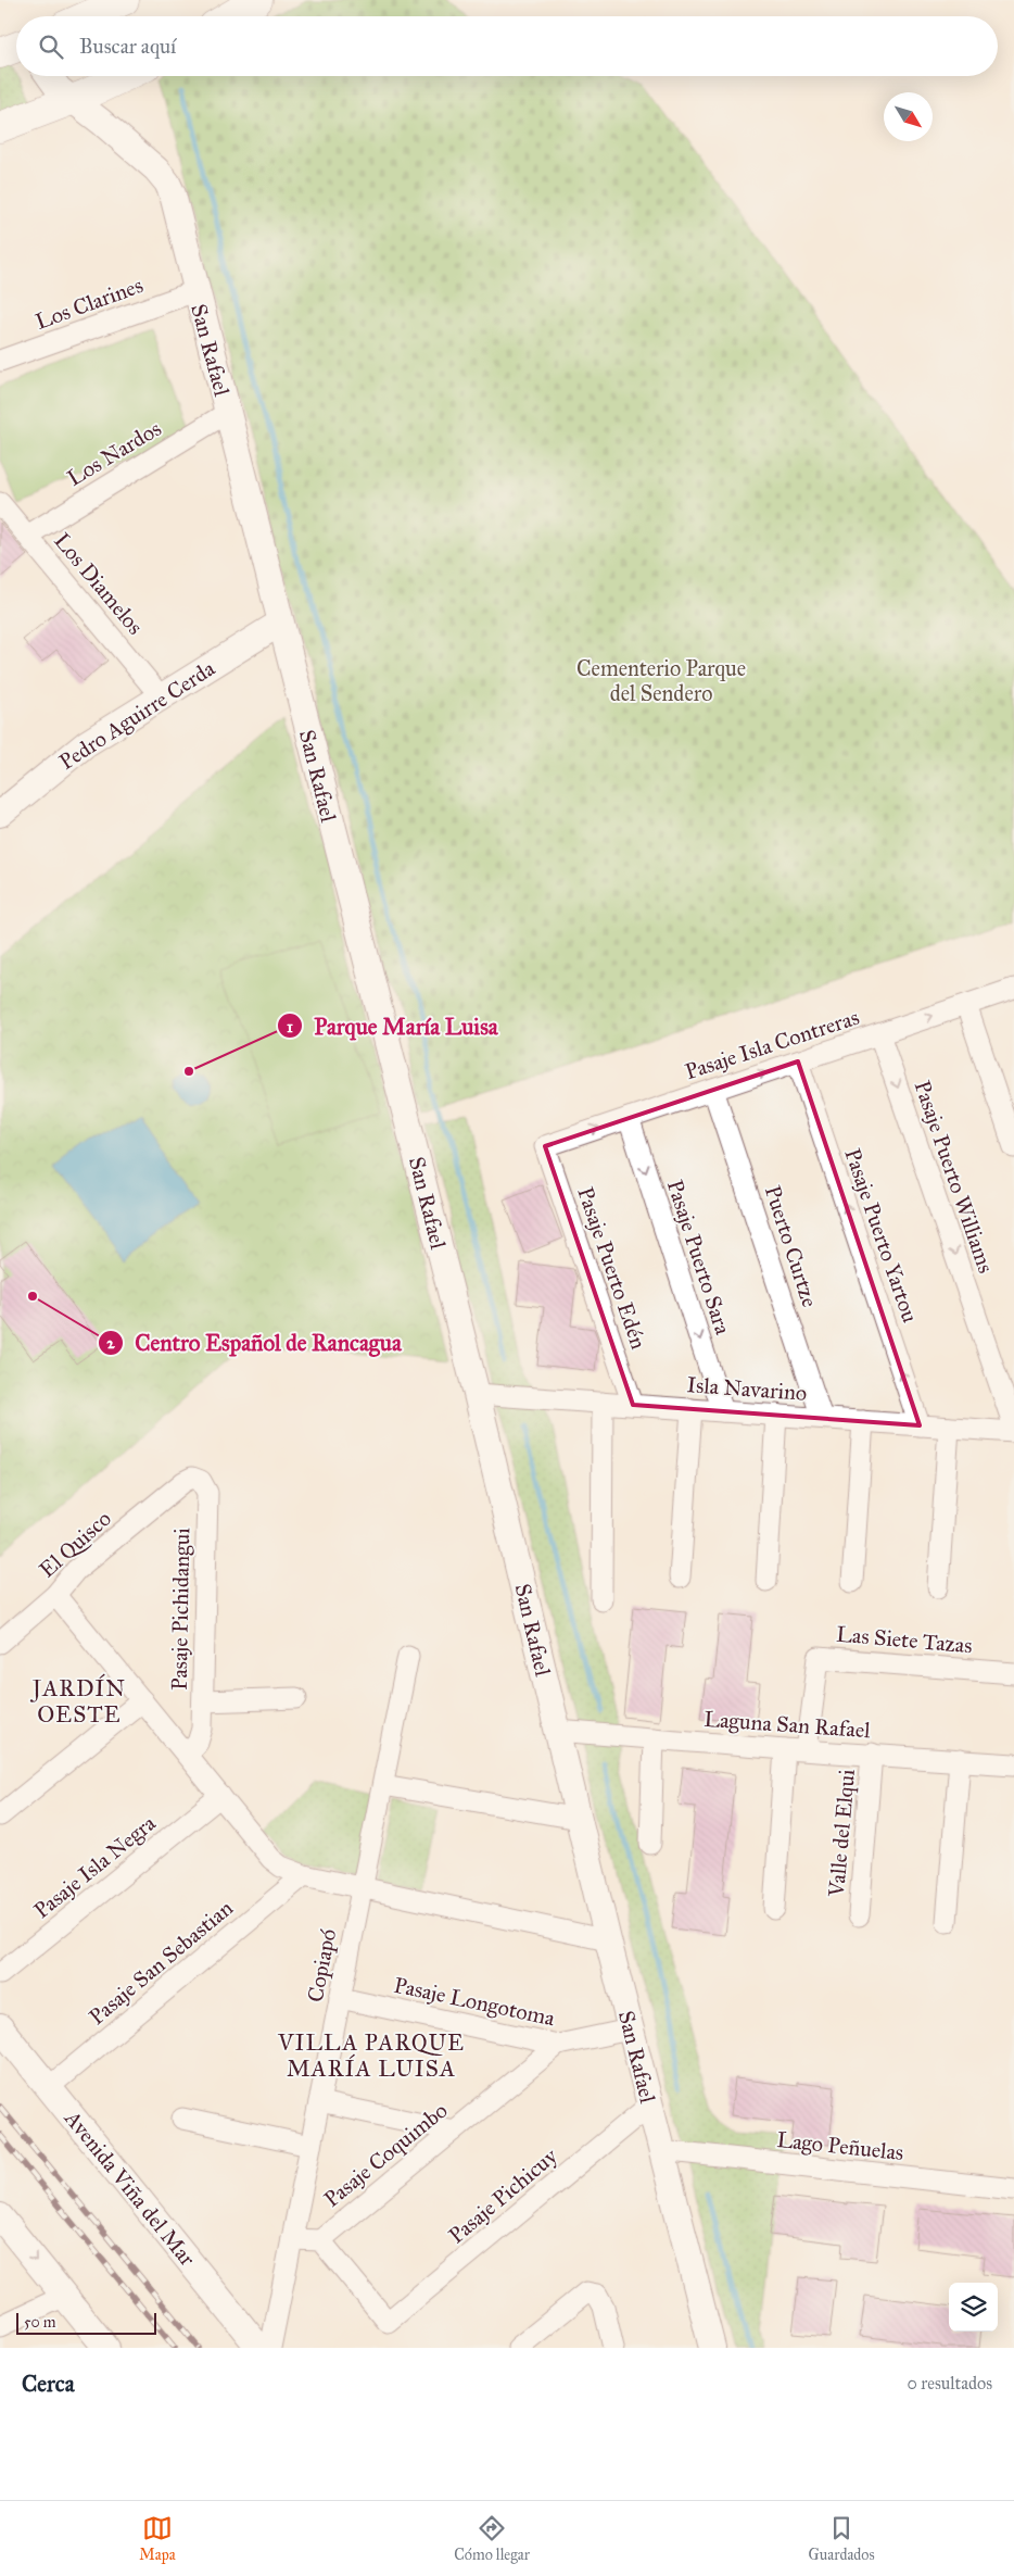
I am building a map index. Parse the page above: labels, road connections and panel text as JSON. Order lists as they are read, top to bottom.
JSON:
{
  "streets": {
    "street": [
      "Los Clarines",
      "San Rafael",
      "Los Nardos",
      "Los Diamelos",
      "Pedro Aguirre Cerda",
      "Pasaje Isla Contreras",
      "Pasaje Puerto Williams",
      "Pasaje Puerto Yartou",
      "Puerto Curtze",
      "Pasaje Puerto Sara",
      "Pasaje Puerto Edén",
      "Isla Navarino",
      "El Quisco",
      "Pasaje Pichidangui",
      "Las Siete Tazas",
      "Laguna San Rafael",
      "Valle del Elqui",
      "Pasaje Isla Negra",
      "Pasaje San Sebastian",
      "Copiapó",
      "Pasaje Longotoma",
      "Lago Peñuelas",
      "Pasaje Coquimbo",
      "Avenida Viña del Mar",
      "Pasaje Pichicuy"
    ]
  },
  "crossings": [
    ["Los Clarines", "San Rafael"],
    ["San Rafael", "Los Nardos"],
    ["San Rafael", "Pedro Aguirre Cerda"],
    ["San Rafael", "Isla Navarino"],
    ["San Rafael", "Laguna San Rafael"],
    ["San Rafael", "Pasaje Longotoma"],
    ["San Rafael", "Lago Peñuelas"],
    ["San Rafael", "Pasaje Pichicuy"],
    ["Los Nardos", "Los Diamelos"],
    ["Los Diamelos", "Pedro Aguirre Cerda"],
    ["Pasaje Isla Contreras", "Pasaje Puerto Williams"],
    ["Pasaje Isla Contreras", "Pasaje Puerto Yartou"],
    ["Pasaje Isla Contreras", "Puerto Curtze"],
    ["Pasaje Isla Contreras", "Pasaje Puerto Sara"],
    ["Pasaje Isla Contreras", "Pasaje Puerto Edén"],
    ["Pasaje Puerto Yartou", "Isla Navarino"],
    ["Puerto Curtze", "Isla Navarino"],
    ["Pasaje Puerto Sara", "Isla Navarino"],
    ["Pasaje Puerto Edén", "Isla Navarino"],
    ["El Quisco", "Pasaje Pichidangui"],
    ["Las Siete Tazas", "Laguna San Rafael"],
    ["Laguna San Rafael", "Valle del Elqui"],
    ["Pasaje San Sebastian", "Avenida Viña del Mar"],
    ["Copiapó", "Pasaje Longotoma"],
    ["Pasaje Longotoma", "Pasaje Coquimbo"],
    ["Pasaje Coquimbo", "Pasaje Pichicuy"]
  ],
  "one_way": ["Pasaje Isla Contreras", "Pasaje Puerto Sara"],
  "districts": ["JARDÍN OESTE", "VILLA PARQUE MARÍA LUISA"],
  "parks": ["Cementerio Parque del Sendero"],
  "places": ["Parque María Luisa", "Centro Español de Rancagua"],
  "scale_bar": "50 m",
  "north": "bottom right",
  "page": {
    "search": "Buscar aquí",
    "scale": "50 m",
    "heading": ["Cerca", "0 resultados"],
    "nav": ["Mapa", "Cómo llegar", "Guardados"]
  }
}
